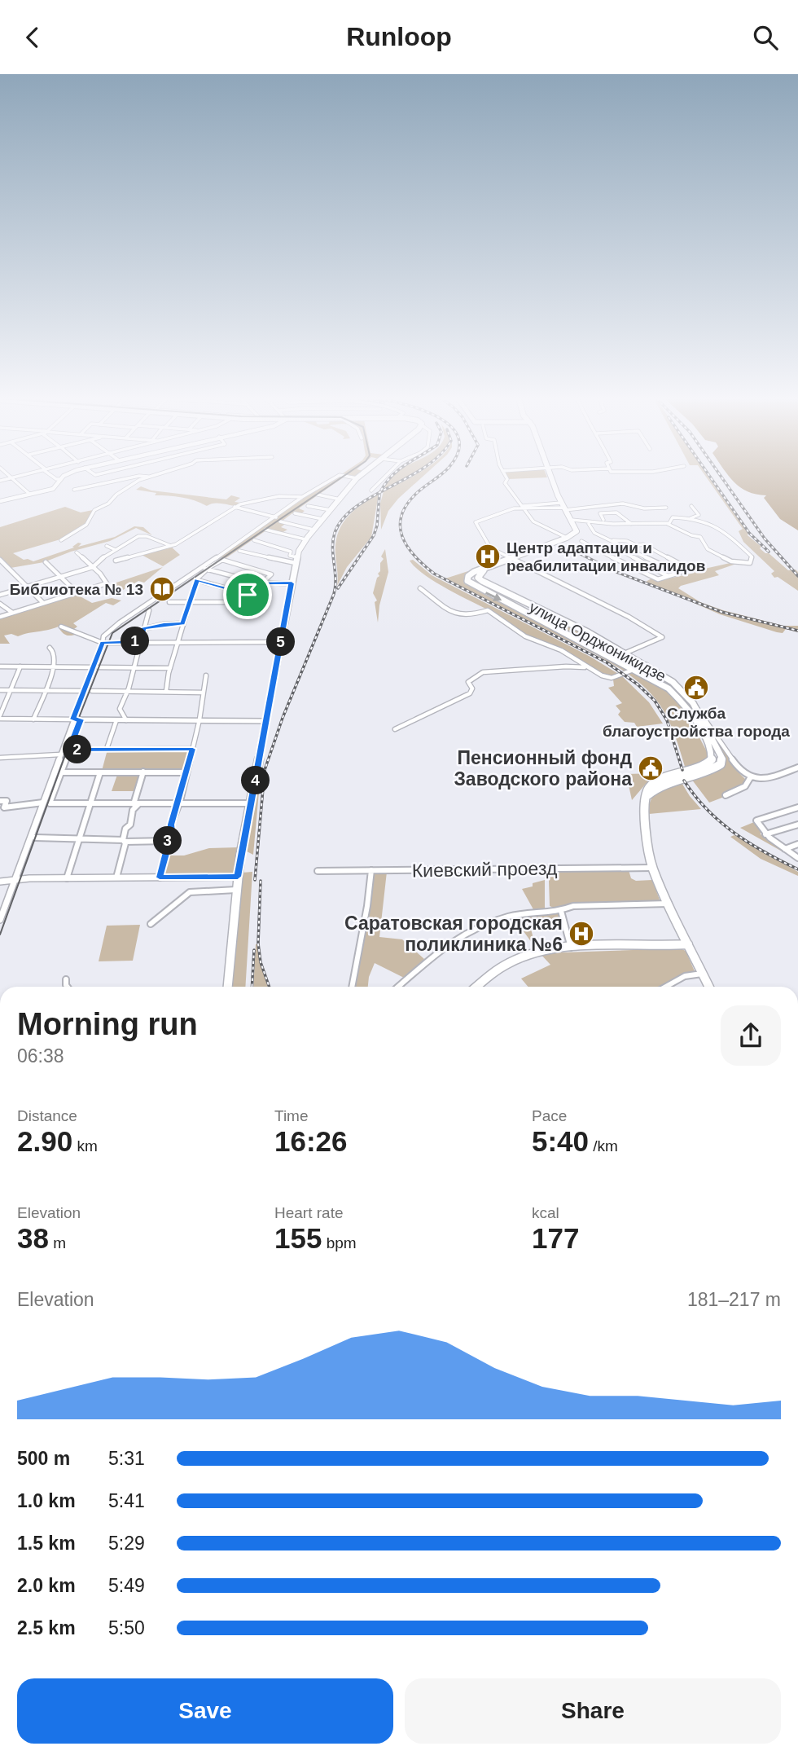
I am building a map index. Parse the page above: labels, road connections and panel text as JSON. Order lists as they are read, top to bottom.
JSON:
{
  "streets": {
    "main road": ["улица Орджоникидзе"],
    "street": ["Киевский проезд"]
  },
  "crossings": [
    ["улица Орджоникидзе", "Киевский проезд"]
  ],
  "places": {
    "hospital": ["Центр адаптации и реабилитации инвалидов", "Саратовская городская поликлиника №6"],
    "library": ["Библиотека № 13"],
    "public building": ["Служба благоустройства города", "Пенсионный фонд Заводского района"]
  },
  "page": {
    "header": "Runloop",
    "pins": [
      "1",
      "5",
      "2",
      "4",
      "3"
    ],
    "heading": ["Morning run", "06:38"],
    "stats": [
      ["Distance", "2.90 km"],
      ["Time", "16:26"],
      ["Pace", "5:40 /km"],
      ["Elevation", "38 m"],
      ["Heart rate", "155 bpm"],
      ["kcal", "177"]
    ],
    "chart": ["Elevation", "181–217 m"],
    "list": [
      {
        "name": "500 m",
        "note": "5:31"
      },
      {
        "name": "1.0 km",
        "note": "5:41"
      },
      {
        "name": "1.5 km",
        "note": "5:29"
      },
      {
        "name": "2.0 km",
        "note": "5:49"
      },
      {
        "name": "2.5 km",
        "note": "5:50"
      }
    ],
    "buttons": ["Save", "Share"]
  }
}
